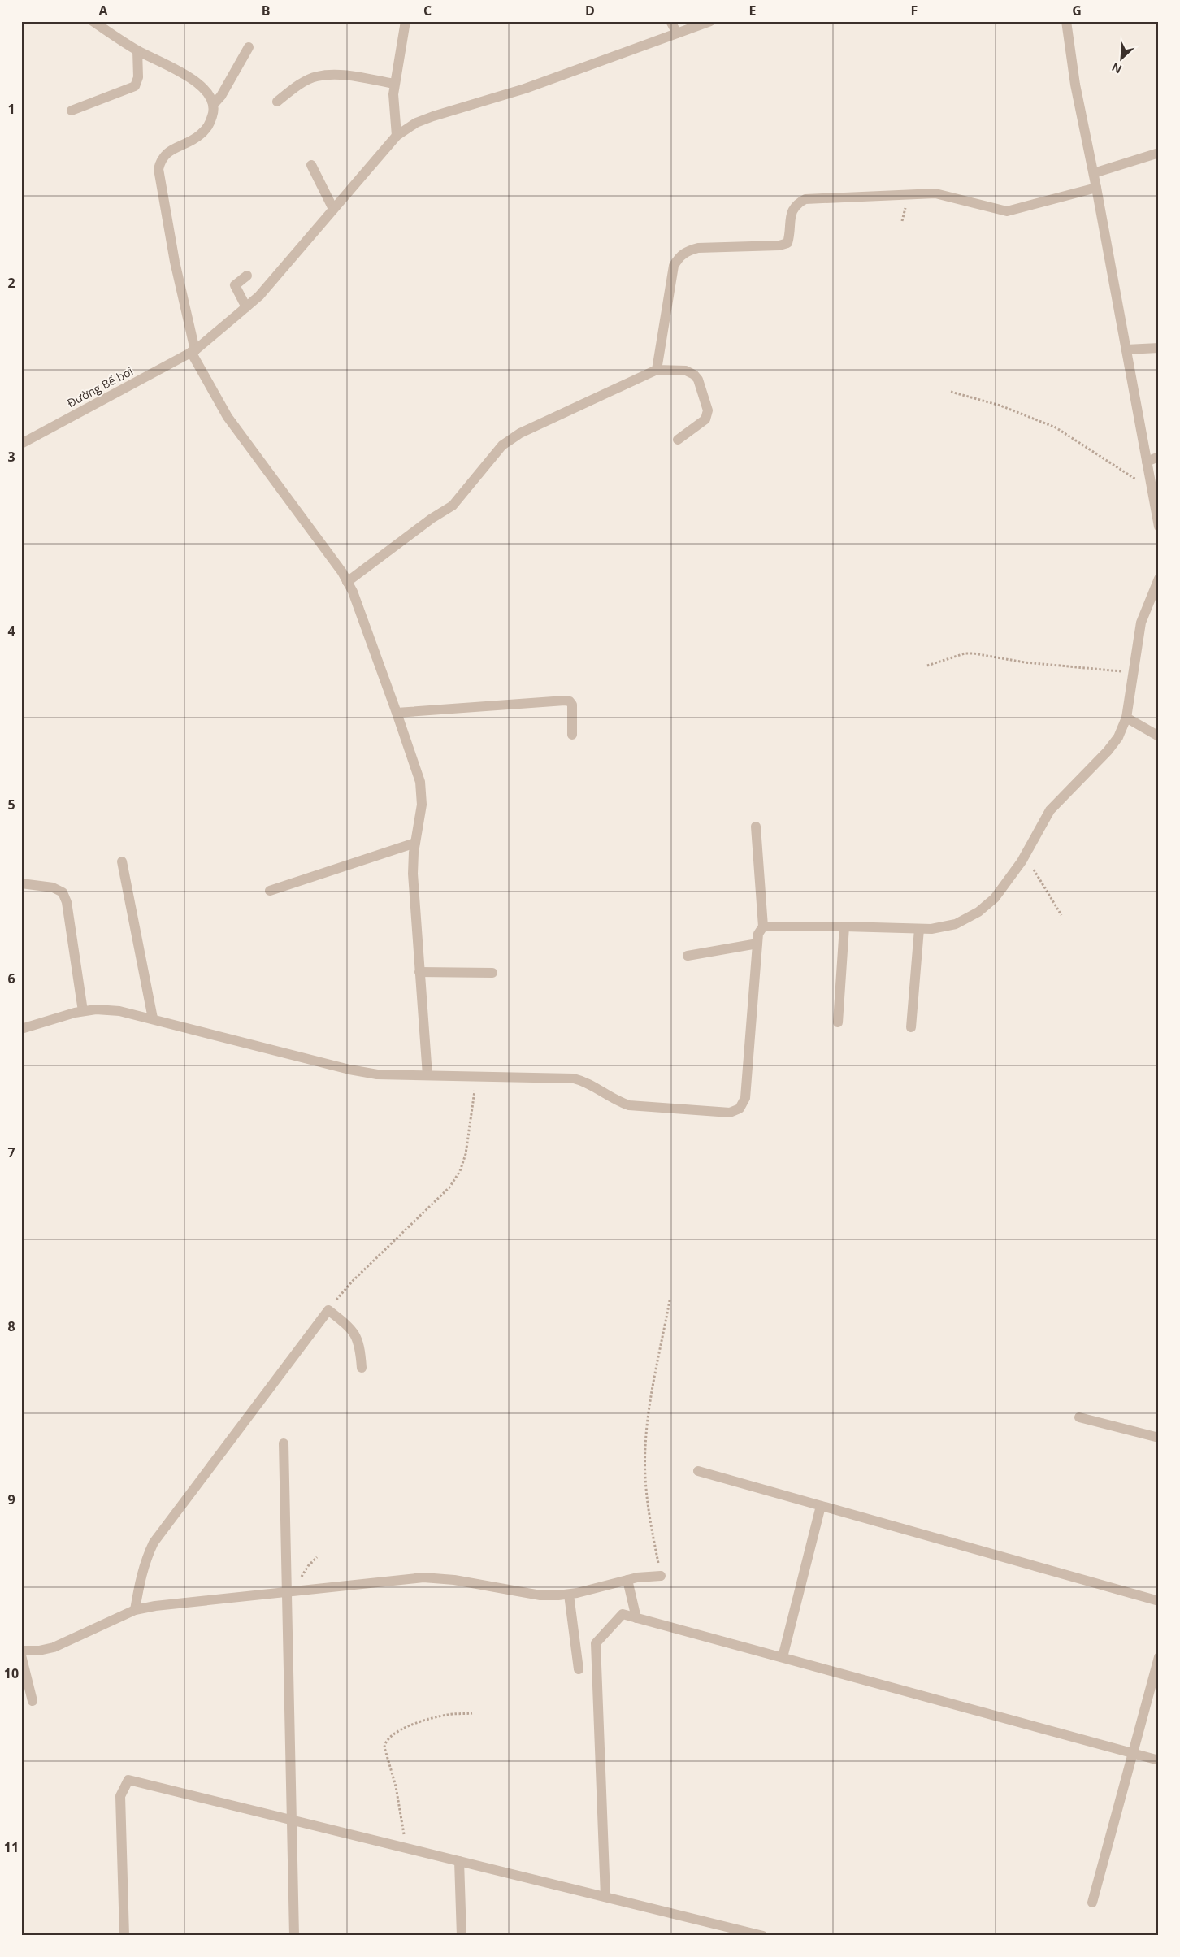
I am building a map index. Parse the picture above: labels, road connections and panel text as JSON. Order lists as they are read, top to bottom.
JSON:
{
  "streets": {
    "street": ["Đường Bể bơi"]
  },
  "north": "bottom left",
  "grid": {
    "columns": [
      "A",
      "B",
      "C",
      "D",
      "E",
      "F",
      "G"
    ],
    "rows": [
      "1",
      "2",
      "3",
      "4",
      "5",
      "6",
      "7",
      "8",
      "9",
      "10",
      "11"
    ]
  }
}
